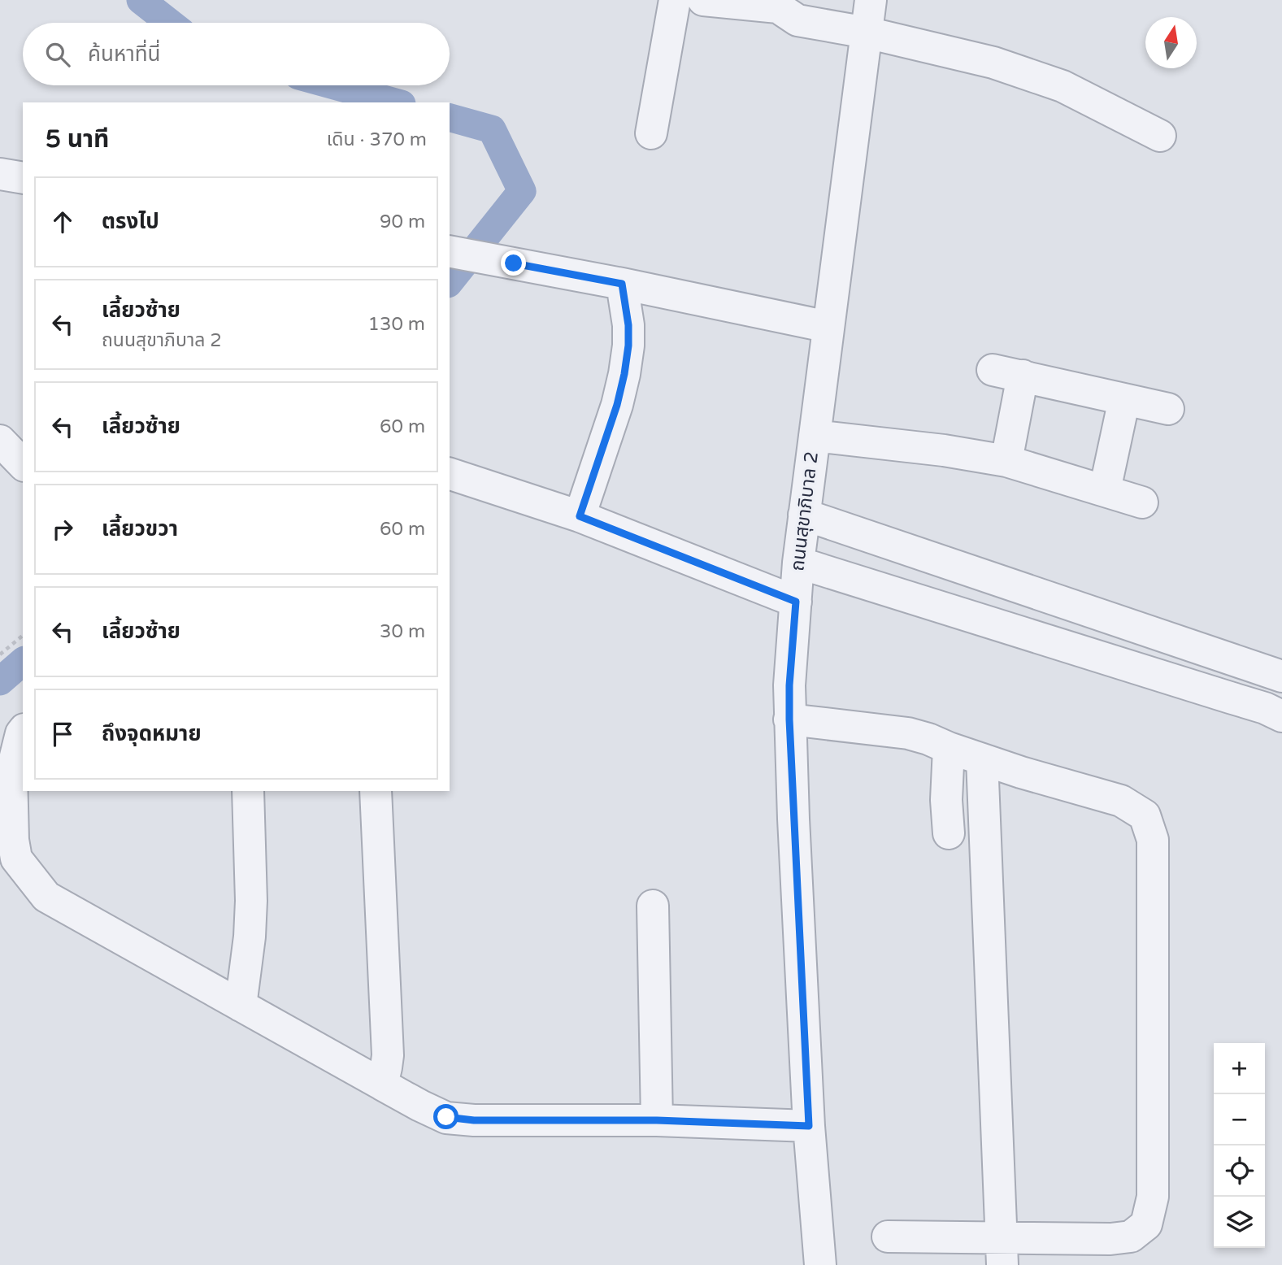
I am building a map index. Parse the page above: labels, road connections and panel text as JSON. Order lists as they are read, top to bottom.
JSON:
{
  "streets": {
    "street": ["ถนนสุขาภิบาล 2"]
  },
  "north": "top",
  "page": {
    "search": "ค้นหาที่นี่",
    "heading": ["5 นาที", "เดิน · 370 m"],
    "list": [
      ["ตรงไป", "90 m"],
      ["เลี้ยวซ้าย", "ถนนสุขาภิบาล 2", "130 m"],
      ["เลี้ยวซ้าย", "60 m"],
      ["เลี้ยวขวา", "60 m"],
      ["เลี้ยวซ้าย", "30 m"],
      "ถึงจุดหมาย"
    ],
    "map_buttons": ["+", "−"]
  }
}
